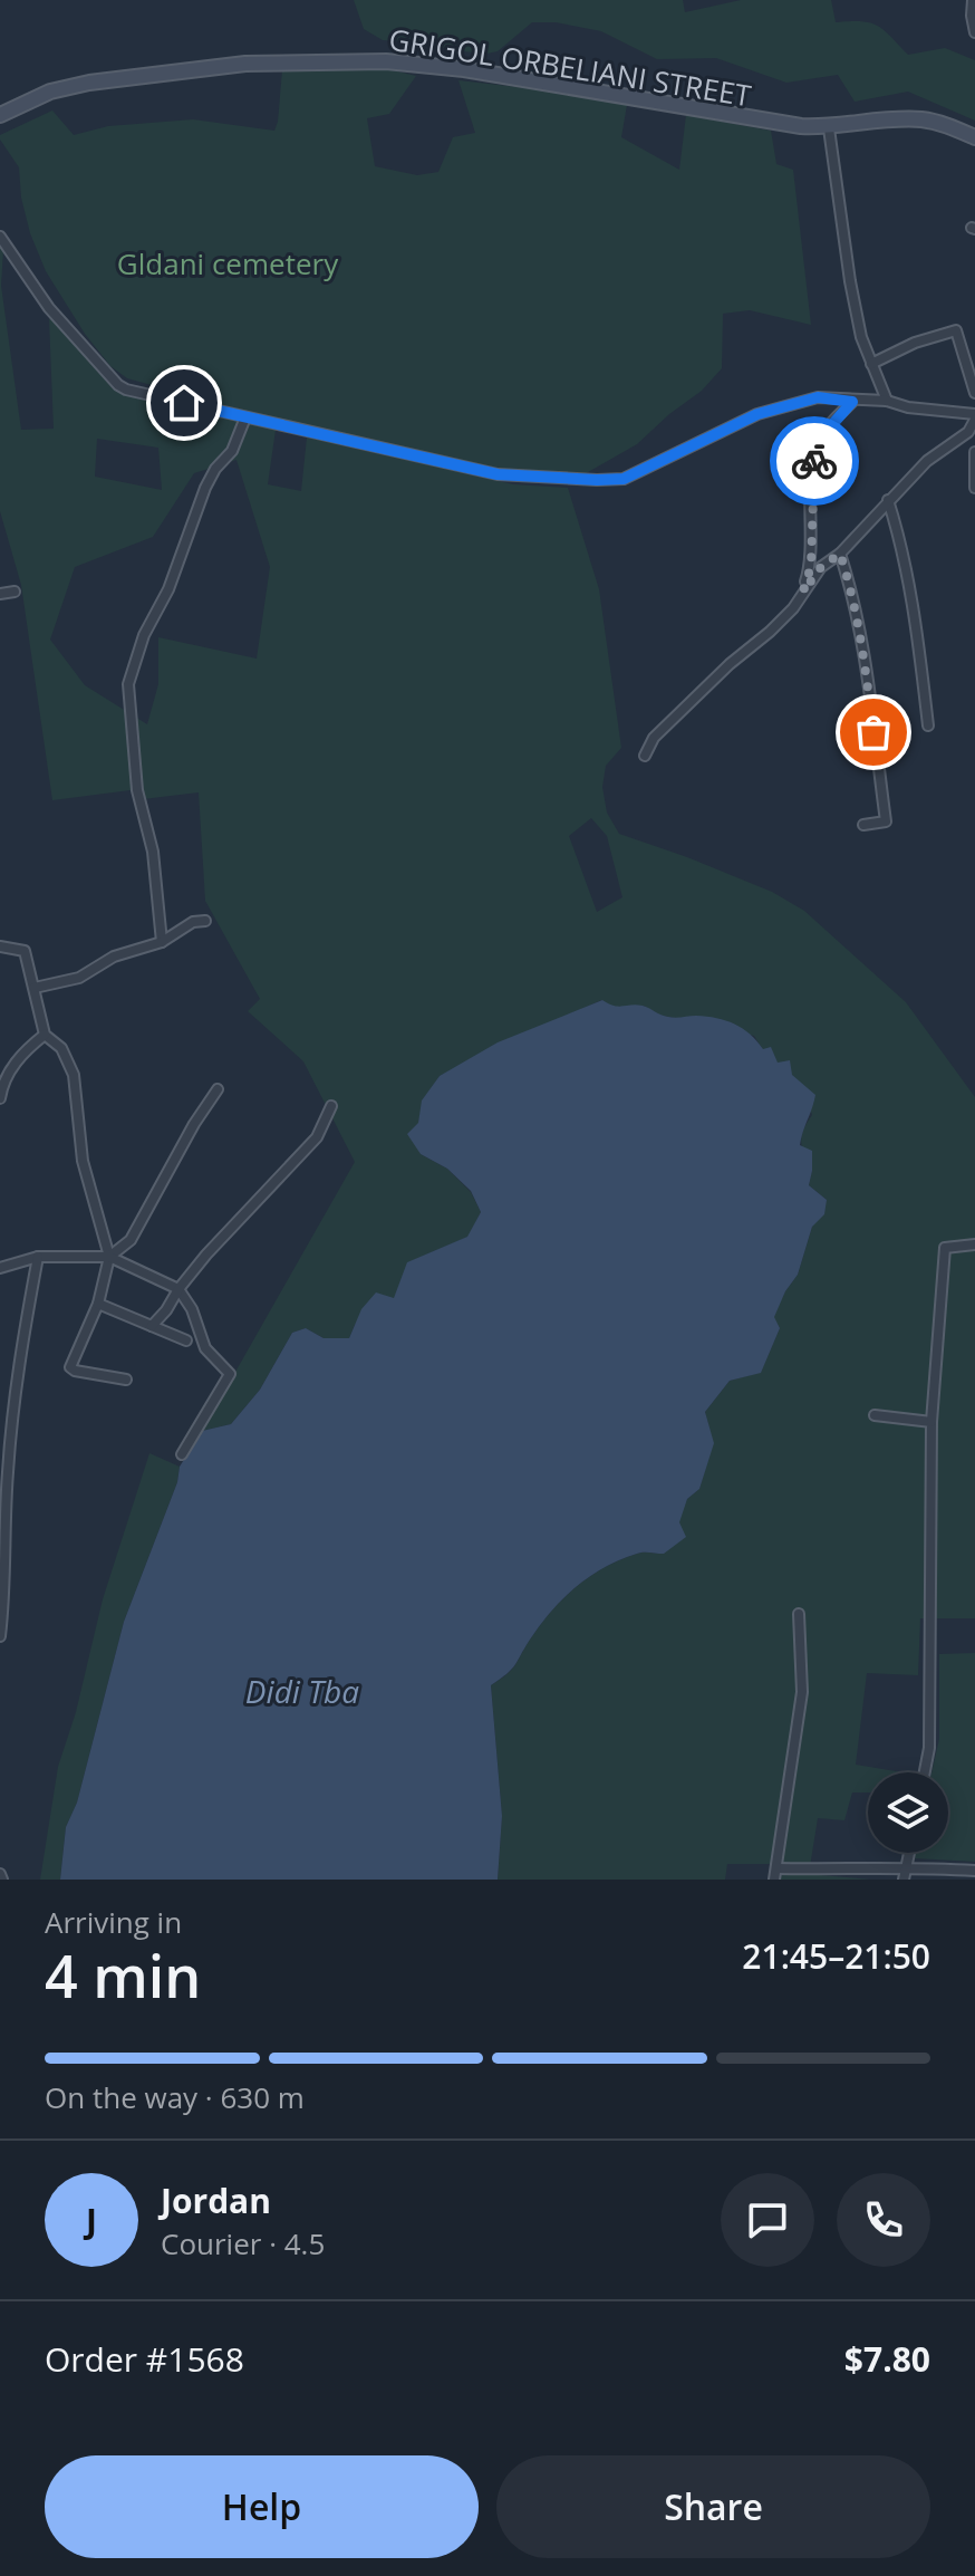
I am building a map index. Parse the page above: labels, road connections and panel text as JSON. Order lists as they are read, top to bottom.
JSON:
{
  "streets": {
    "main road": ["GRIGOL ORBELIANI STREET"]
  },
  "water": ["Didi Tba"],
  "parks": ["Gldani cemetery"],
  "page": {
    "heading": ["4 min", "Arriving in", "21:45–21:50"],
    "panel": [
      "Jordan",
      "Courier · 4.5",
      "Order #1568",
      "$7.80"
    ],
    "bar": "On the way · 630 m",
    "round": "J",
    "buttons": ["Help", "Share"]
  }
}
